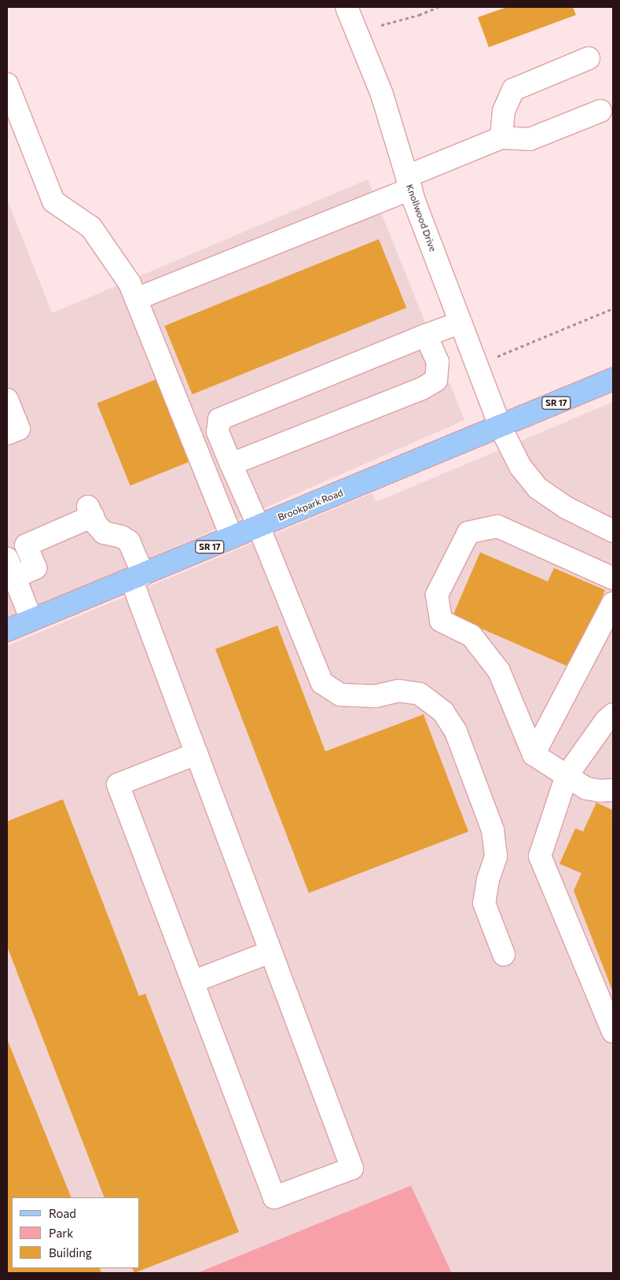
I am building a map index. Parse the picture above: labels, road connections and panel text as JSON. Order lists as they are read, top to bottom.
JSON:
{
  "streets": {
    "main road": ["SR 17", "Brookpark Road"],
    "street": ["Knollwood Drive"]
  },
  "crossings": [
    ["Knollwood Drive", "Brookpark Road"]
  ],
  "legend": ["Road", "Park", "Building"]
}
